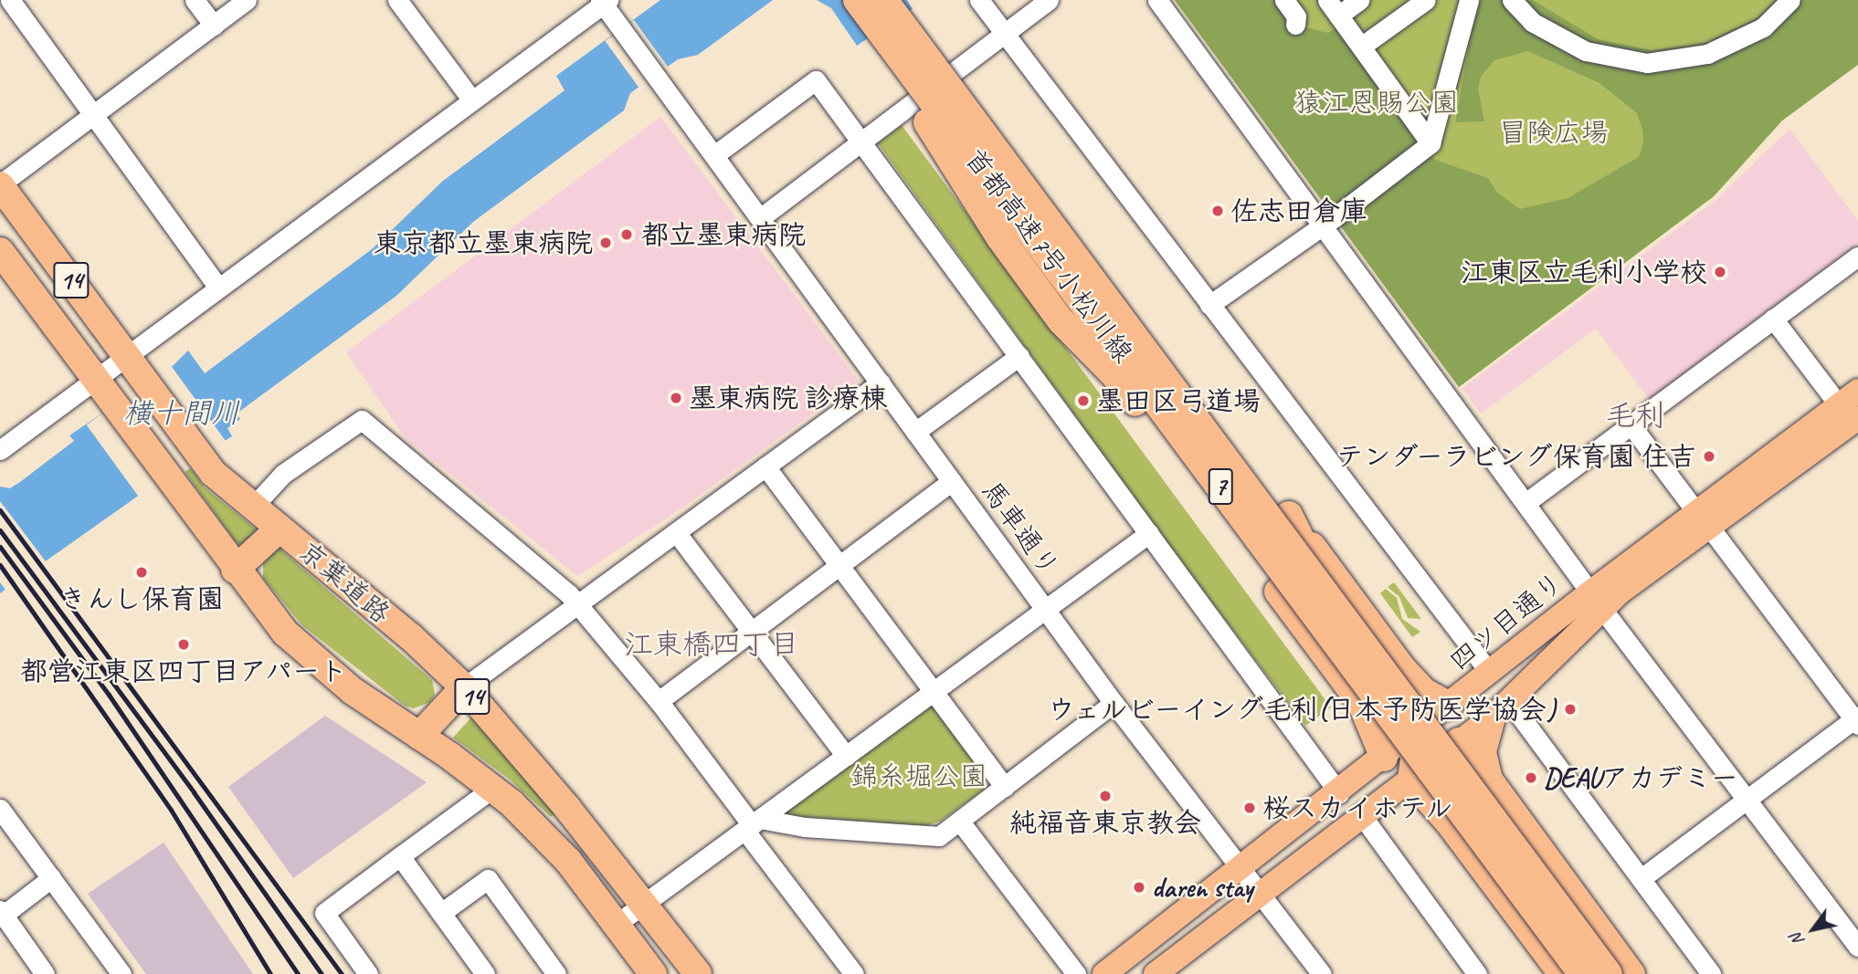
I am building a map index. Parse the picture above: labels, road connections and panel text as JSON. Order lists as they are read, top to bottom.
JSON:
{
  "streets": {
    "highway": [
      "首都高速7号小松川線",
      "14",
      "7",
      "京葉道路"
    ],
    "main road": ["四ツ目通り"],
    "street": ["馬車通り"]
  },
  "crossings": [
    ["馬車通り", "四ツ目通り"]
  ],
  "districts": ["毛利", "江東橋四丁目"],
  "water": ["横十間川"],
  "parks": ["猿江恩賜公園", "冒険広場", "錦糸堀公園"],
  "places": [
    "佐志田倉庫",
    "都立墨東病院",
    "東京都立墨東病院",
    "江東区立毛利小学校",
    "墨東病院 診療棟",
    "墨田区弓道場",
    "テンダーラビング保育園 住吉",
    "きんし保育園",
    "都営江東区四丁目アパート",
    "ウェルビーイング毛利(日本予防医学協会)",
    "DEAUアカデミー",
    "純福音東京教会",
    "桜スカイホテル",
    "daren stay"
  ],
  "north": "bottom left"
}
